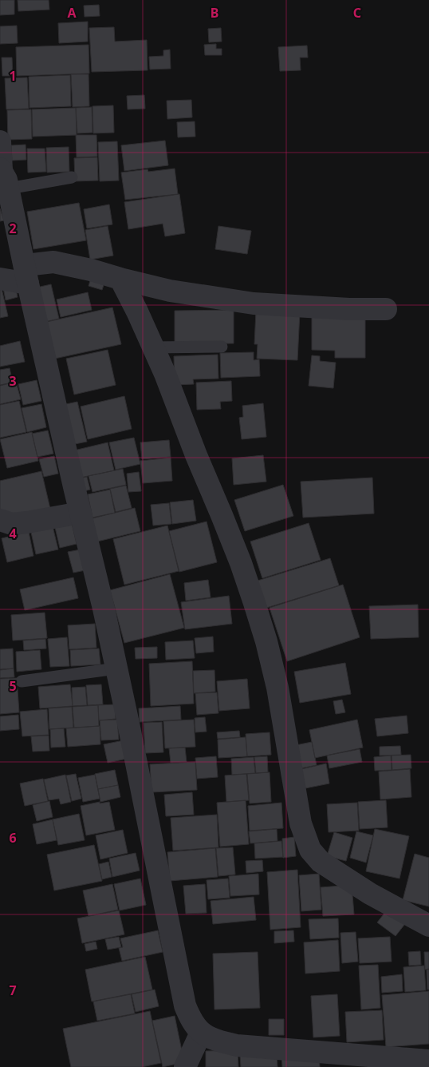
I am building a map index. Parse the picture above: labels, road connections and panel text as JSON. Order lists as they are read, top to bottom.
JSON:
{
  "grid": {
    "columns": ["A", "B", "C"],
    "rows": [
      "1",
      "2",
      "3",
      "4",
      "5",
      "6",
      "7"
    ]
  }
}
